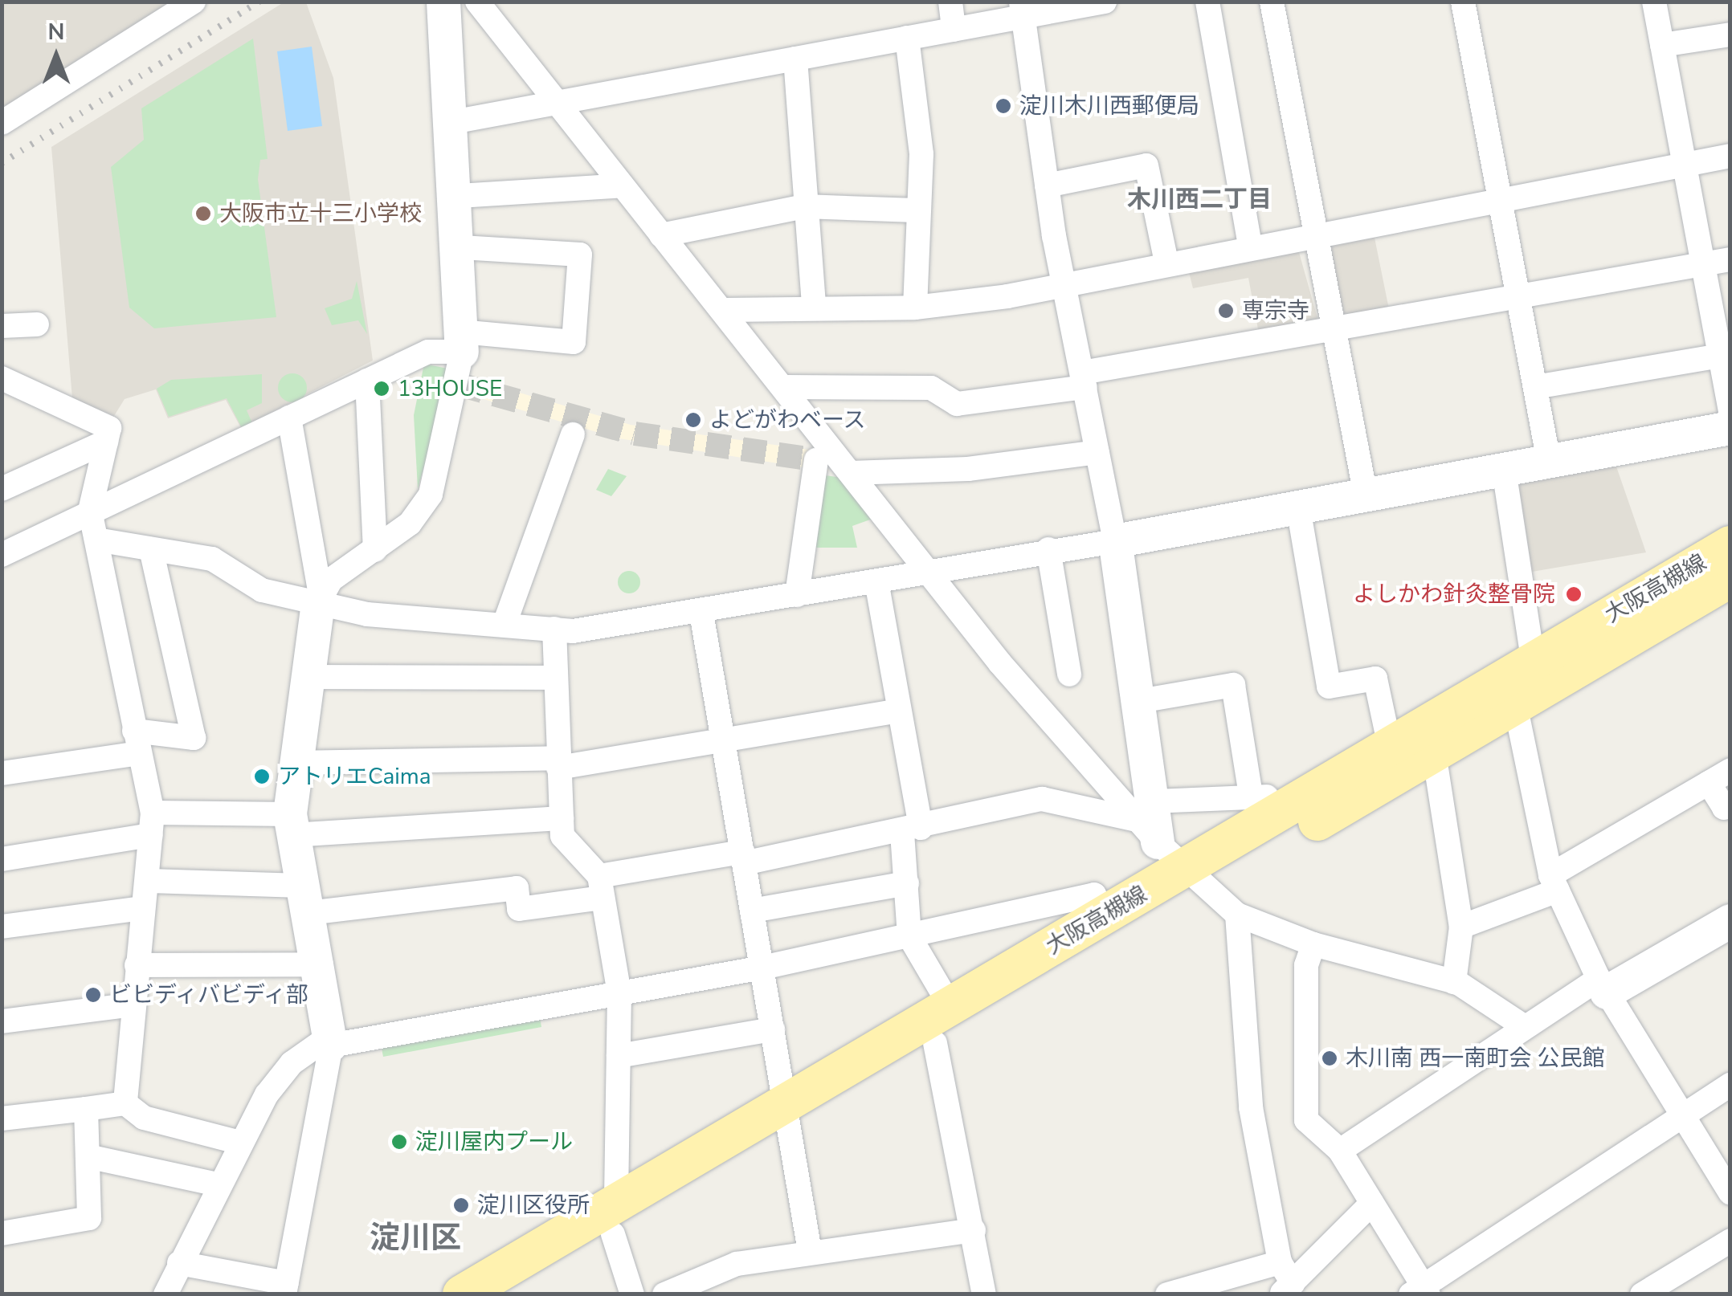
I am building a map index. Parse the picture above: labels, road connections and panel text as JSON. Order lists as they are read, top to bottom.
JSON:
{
  "streets": {
    "main road": ["大阪高槻線"]
  },
  "districts": ["木川西二丁目", "淀川区"],
  "places": [
    "淀川木川西郵便局",
    "大阪市立十三小学校",
    "専宗寺",
    "13HOUSE",
    "よどがわベース",
    "よしかわ針灸整骨院",
    "アトリエCaima",
    "ビビディバビディ部",
    "木川南 西一南町会 公民館",
    "淀川屋内プール",
    "淀川区役所"
  ],
  "north": "top"
}
